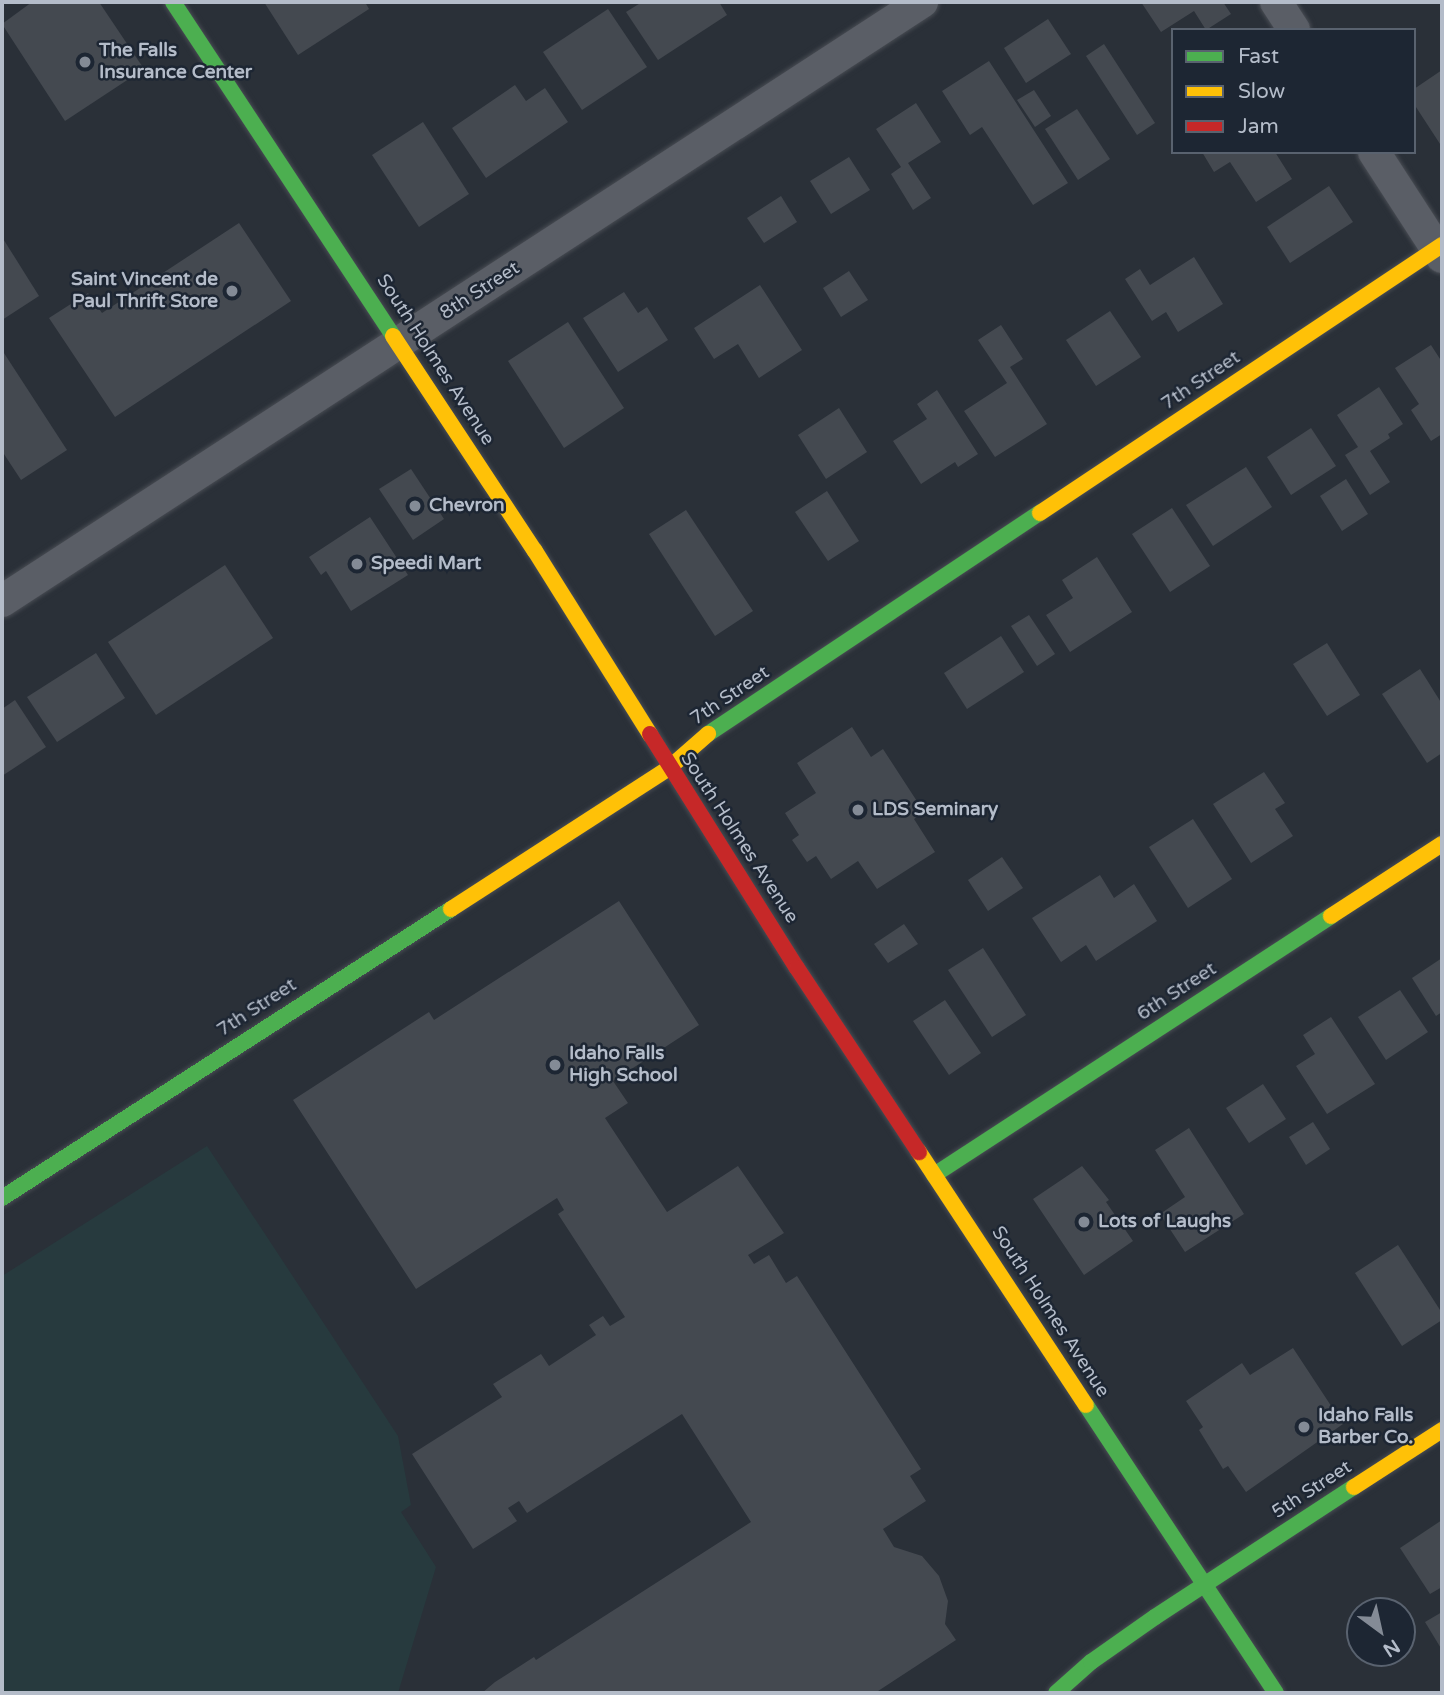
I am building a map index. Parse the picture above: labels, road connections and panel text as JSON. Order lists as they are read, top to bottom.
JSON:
{
  "streets": {
    "street": [
      "8th Street",
      "South Holmes Avenue",
      "7th Street",
      "6th Street",
      "5th Street"
    ]
  },
  "crossings": [
    ["8th Street", "South Holmes Avenue"],
    ["South Holmes Avenue", "7th Street"],
    ["South Holmes Avenue", "6th Street"],
    ["South Holmes Avenue", "5th Street"]
  ],
  "places": [
    "The Falls Insurance Center",
    "Saint Vincent de Paul Thrift Store",
    "Chevron",
    "Speedi Mart",
    "LDS Seminary",
    "Idaho Falls High School",
    "Lots of Laughs",
    "Idaho Falls Barber Co."
  ],
  "legend": ["Fast", "Slow", "Jam"],
  "north": "bottom right"
}
